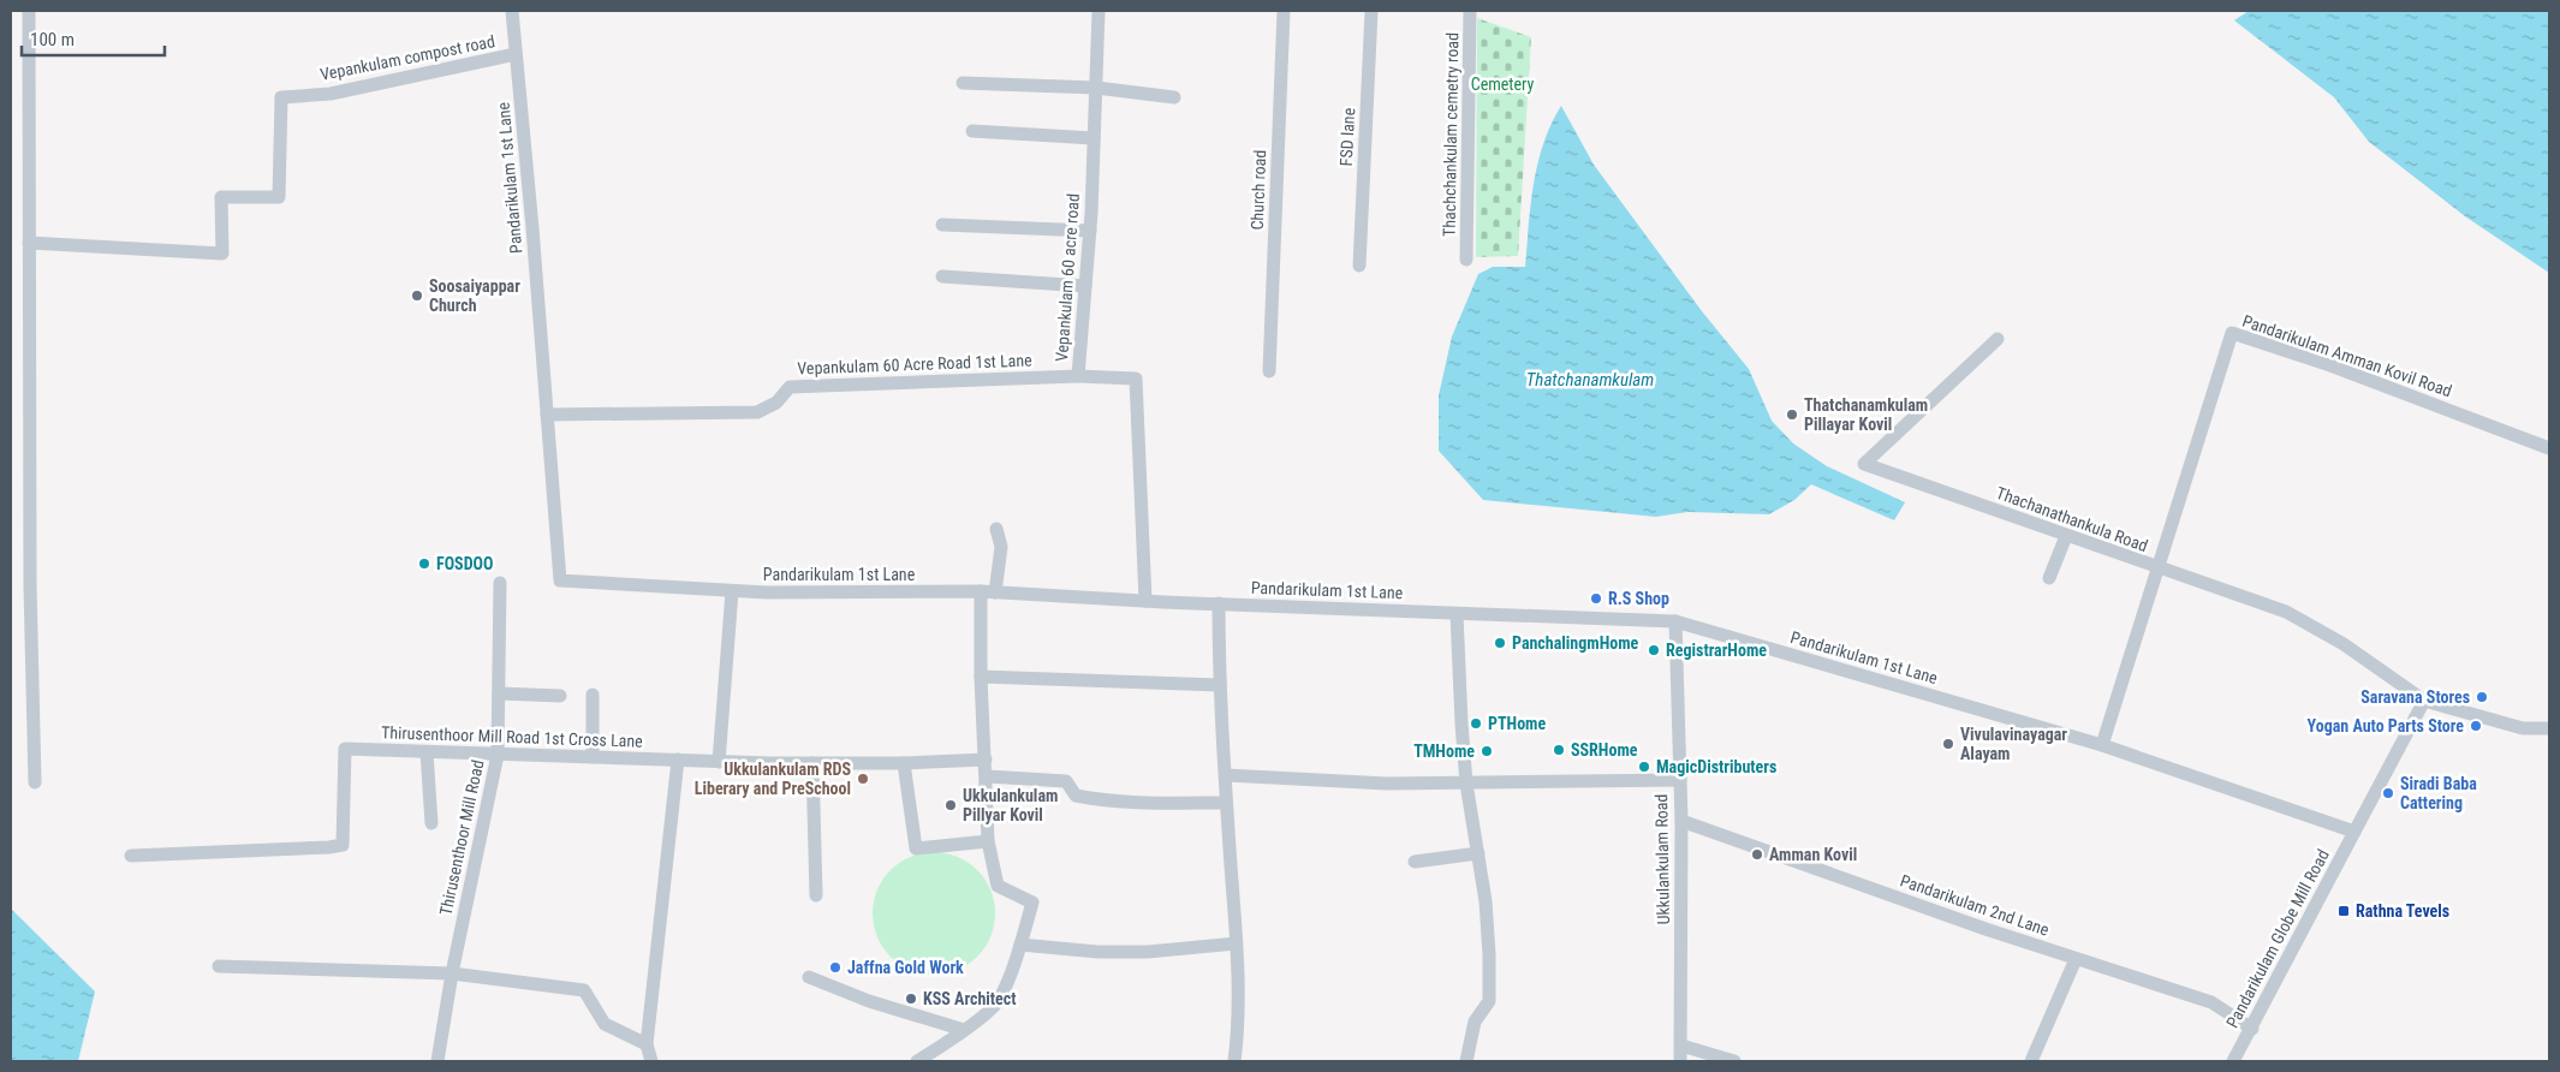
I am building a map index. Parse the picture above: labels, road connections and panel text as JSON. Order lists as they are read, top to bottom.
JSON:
{
  "streets": {
    "street": [
      "Vepankulam compost road",
      "Thachchankulam cemetry road",
      "FSD lane",
      "Pandarikulam 1st Lane",
      "Church road",
      "Vepankulam 60 acre road",
      "Pandarikulam Amman Kovil Road",
      "Vepankulam 60 Acre Road 1st Lane",
      "Thachanathankula Road",
      "Thirusenthoor Mill Road 1st Cross Lane",
      "Thirusenthoor Mill Road",
      "Ukkulankulam Road",
      "Pandarikulam 2nd Lane",
      "Pandarikulam Globe Mill Road"
    ]
  },
  "crossings": [
    ["Vepankulam compost road", "Pandarikulam 1st Lane"],
    ["Pandarikulam 1st Lane", "Vepankulam 60 acre road"],
    ["Pandarikulam 1st Lane", "Pandarikulam Amman Kovil Road"],
    ["Pandarikulam 1st Lane", "Vepankulam 60 Acre Road 1st Lane"],
    ["Pandarikulam 1st Lane", "Ukkulankulam Road"],
    ["Pandarikulam 1st Lane", "Pandarikulam Globe Mill Road"],
    ["Vepankulam 60 acre road", "Vepankulam 60 Acre Road 1st Lane"],
    ["Pandarikulam Amman Kovil Road", "Thachanathankula Road"],
    ["Thirusenthoor Mill Road 1st Cross Lane", "Thirusenthoor Mill Road"],
    ["Ukkulankulam Road", "Pandarikulam 2nd Lane"],
    ["Pandarikulam 2nd Lane", "Pandarikulam Globe Mill Road"]
  ],
  "water": ["Thatchanamkulam"],
  "parks": ["Cemetery"],
  "places": {
    "other": [
      "Soosaiyappar Church",
      "Thatchanamkulam Pillayar Kovil",
      "FOSDOO",
      "R.S Shop",
      "PanchalingmHome",
      "RegistrarHome",
      "Saravana Stores",
      "PTHome",
      "Yogan Auto Parts Store",
      "Vivulavinayagar Alayam",
      "SSRHome",
      "TMHome",
      "MagicDistributers",
      "Ukkulankulam RDS Liberary and PreSchool",
      "Siradi Baba Cattering",
      "Ukkulankulam Pillyar Kovil",
      "Amman Kovil",
      "Jaffna Gold Work",
      "KSS Architect"
    ],
    "transit": ["Rathna Tevels"]
  },
  "scale_bar": "100 m"
}
